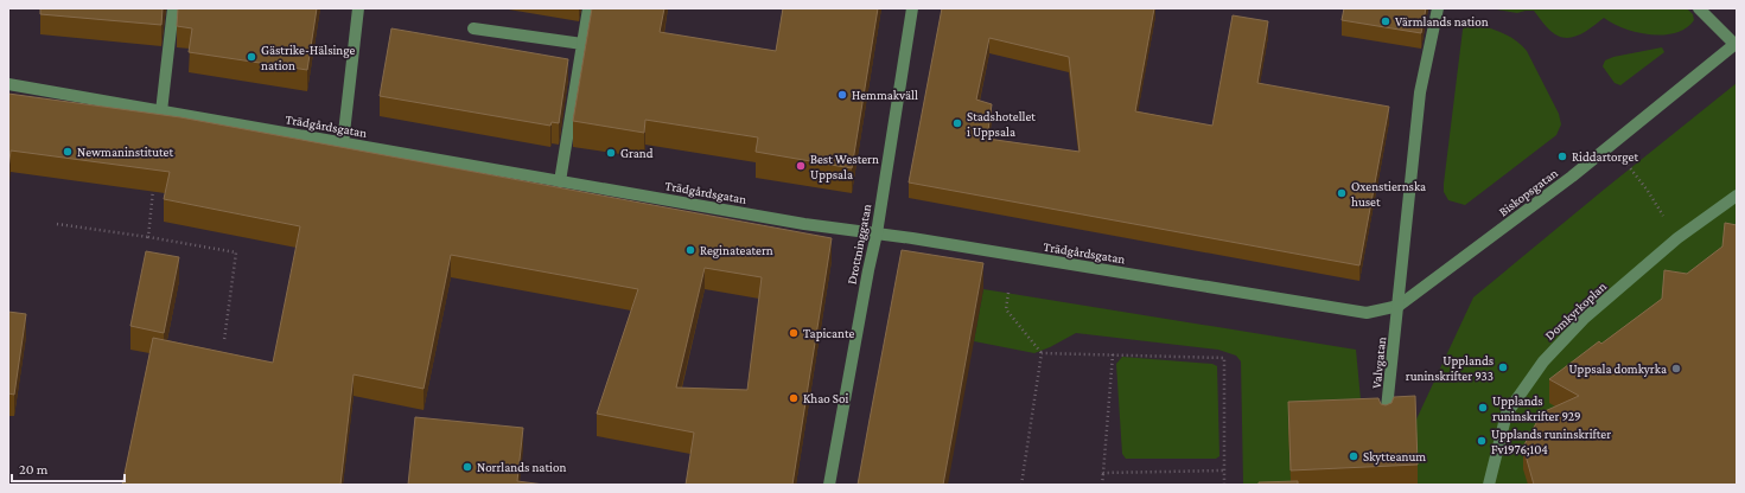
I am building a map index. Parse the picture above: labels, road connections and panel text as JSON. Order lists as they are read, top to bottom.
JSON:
{
  "streets": {
    "street": [
      "Trädgårdsgatan",
      "Biskopsgatan",
      "Drottninggatan",
      "Domkyrkoplan",
      "Valvgatan"
    ]
  },
  "crossings": [
    ["Trädgårdsgatan", "Biskopsgatan"],
    ["Trädgårdsgatan", "Drottninggatan"],
    ["Trädgårdsgatan", "Valvgatan"],
    ["Biskopsgatan", "Valvgatan"]
  ],
  "places": [
    "Värmlands nation",
    "Gästrike-Hälsinge nation",
    "Hemmakväll",
    "Stadshotellet i Uppsala",
    "Newmaninstitutet",
    "Grand",
    "Riddartorget",
    "Best Western Uppsala",
    "Oxenstiernska huset",
    "Reginateatern",
    "Tapicante",
    "Upplands runinskrifter 933",
    "Uppsala domkyrka",
    "Khao Soi",
    "Upplands runinskrifter 929",
    "Upplands runinskrifter Fv1976;104",
    "Skytteanum",
    "Norrlands nation"
  ],
  "scale_bar": "20 m"
}
